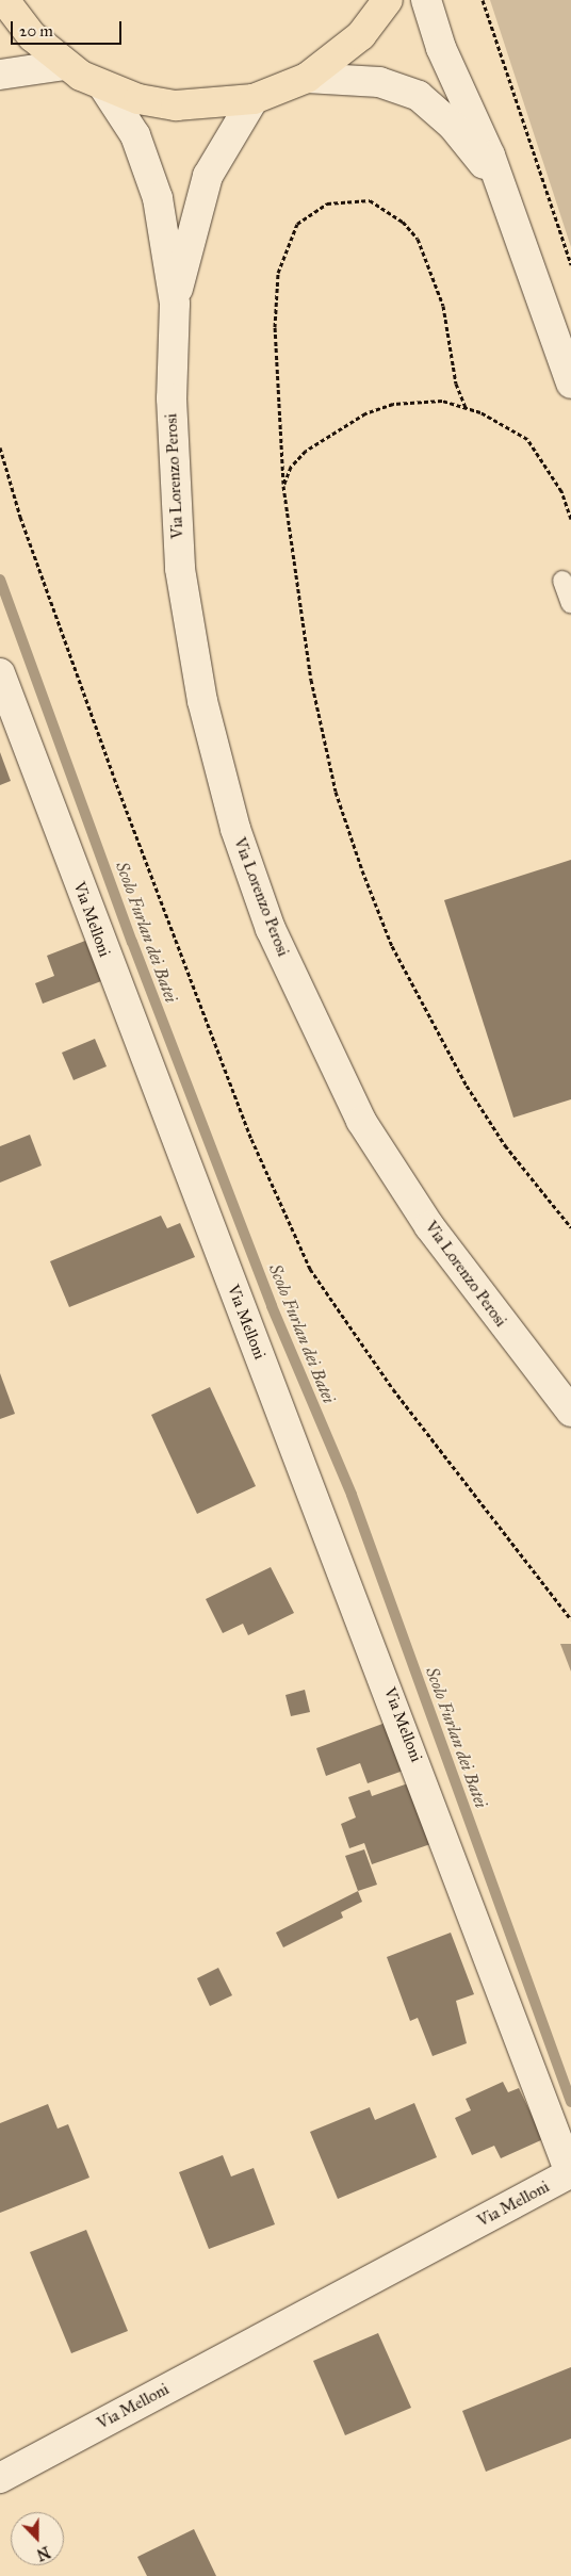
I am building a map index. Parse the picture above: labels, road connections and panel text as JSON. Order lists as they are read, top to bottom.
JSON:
{
  "streets": {
    "street": ["Via Lorenzo Perosi", "Via Melloni"]
  },
  "water": ["Scolo Furlan dei Batei"],
  "scale_bar": "20 m",
  "north": "bottom"
}
